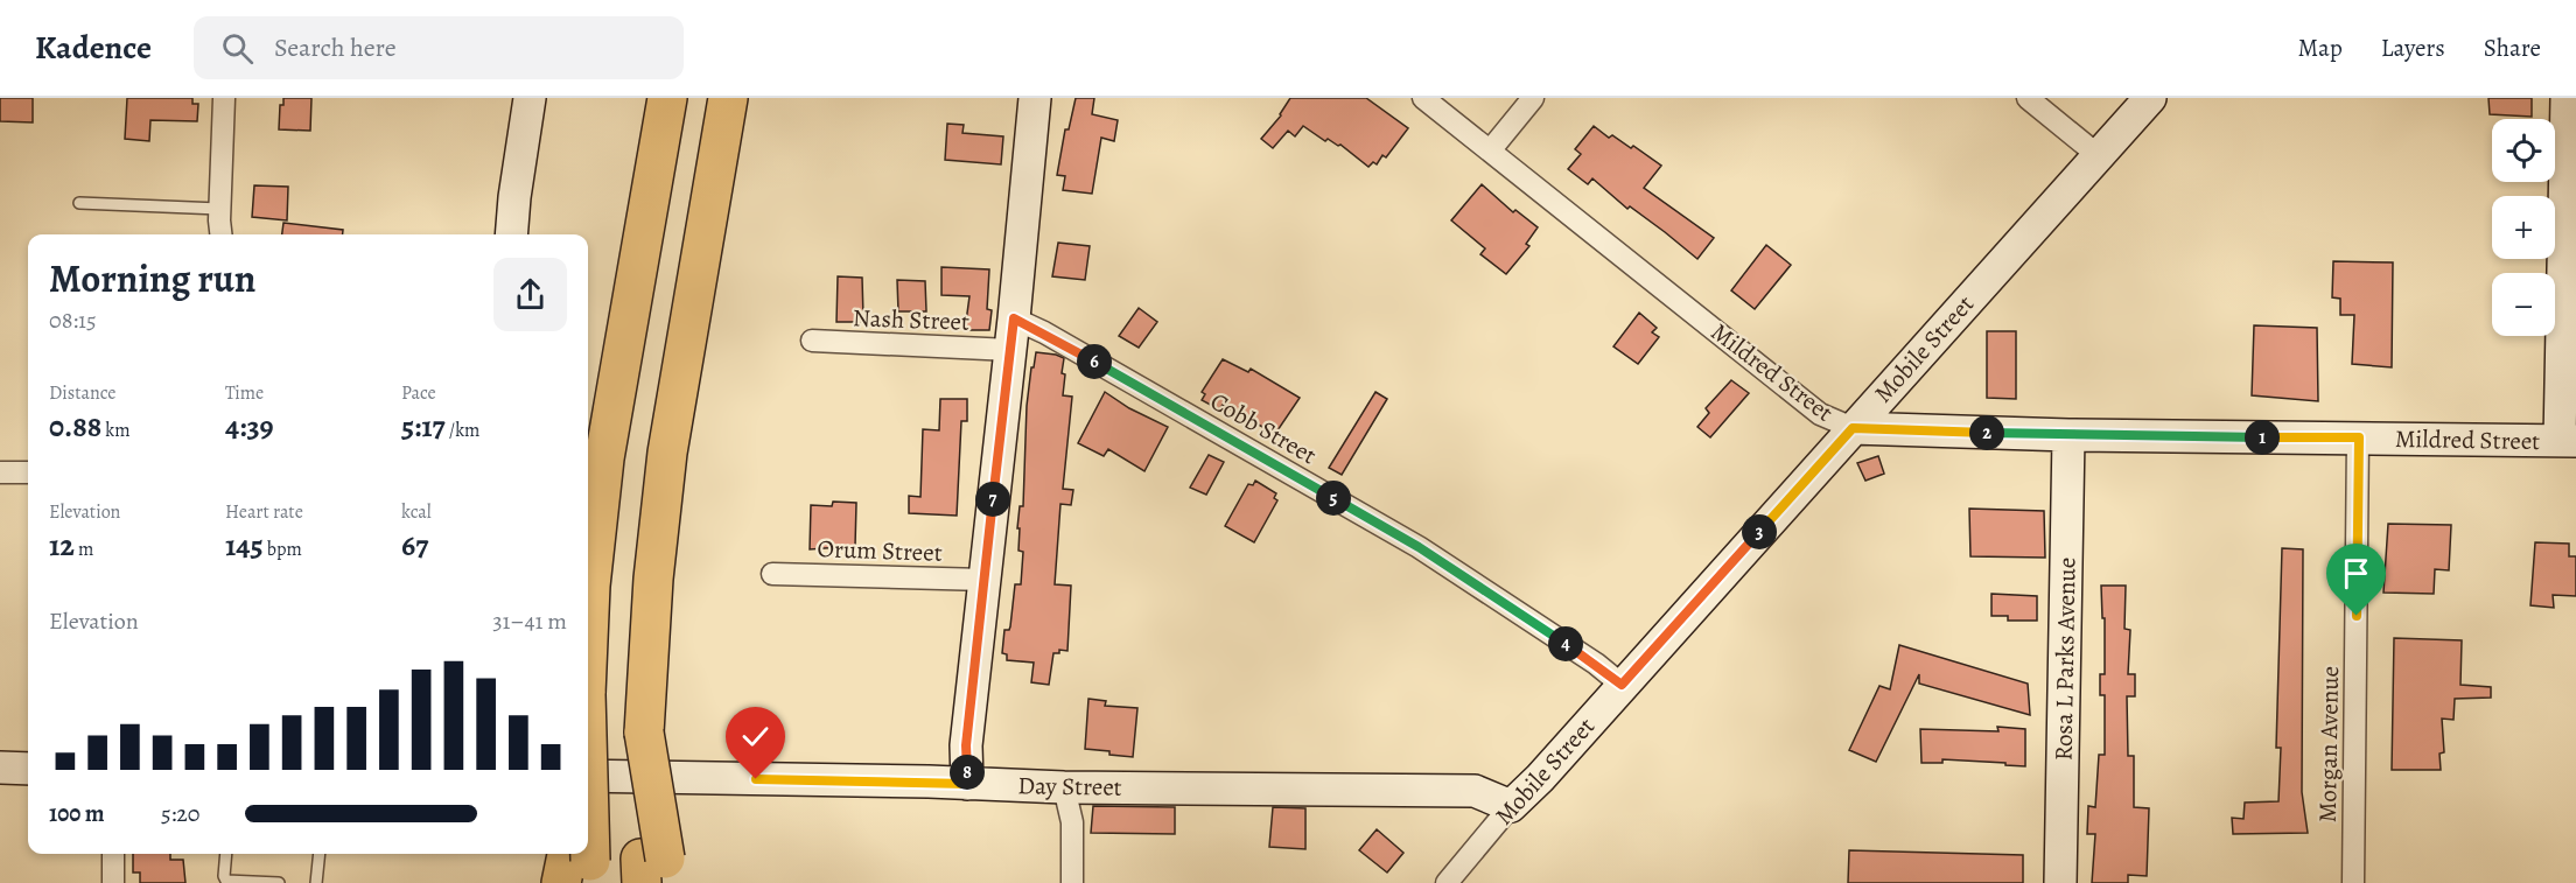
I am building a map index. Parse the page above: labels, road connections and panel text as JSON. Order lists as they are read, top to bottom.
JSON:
{
  "streets": {
    "street": [
      "Nash Street",
      "Mobile Street",
      "Mildred Street",
      "Cobb Street",
      "Orum Street",
      "Rosa L Parks Avenue",
      "Morgan Avenue",
      "Day Street"
    ]
  },
  "crossings": [
    ["Mobile Street", "Mildred Street"],
    ["Mobile Street", "Cobb Street"],
    ["Mobile Street", "Day Street"],
    ["Mildred Street", "Rosa L Parks Avenue"],
    ["Mildred Street", "Morgan Avenue"]
  ],
  "page": {
    "header": "Kadence",
    "search": "Search here",
    "nav": ["Map", "Layers", "Share"],
    "map_buttons": ["+", "−"],
    "heading": ["Morning run", "08:15"],
    "pins": [
      "6",
      "2",
      "1",
      "5",
      "7",
      "3",
      "4",
      "8"
    ],
    "stats": [
      ["Distance", "0.88 km"],
      ["Time", "4:39"],
      ["Pace", "5:17 /km"],
      ["Elevation", "12 m"],
      ["Heart rate", "145 bpm"],
      ["kcal", "67"]
    ],
    "chart": ["Elevation", "31–41 m"],
    "list": [
      {
        "name": "100 m",
        "note": "5:20"
      }
    ]
  }
}
